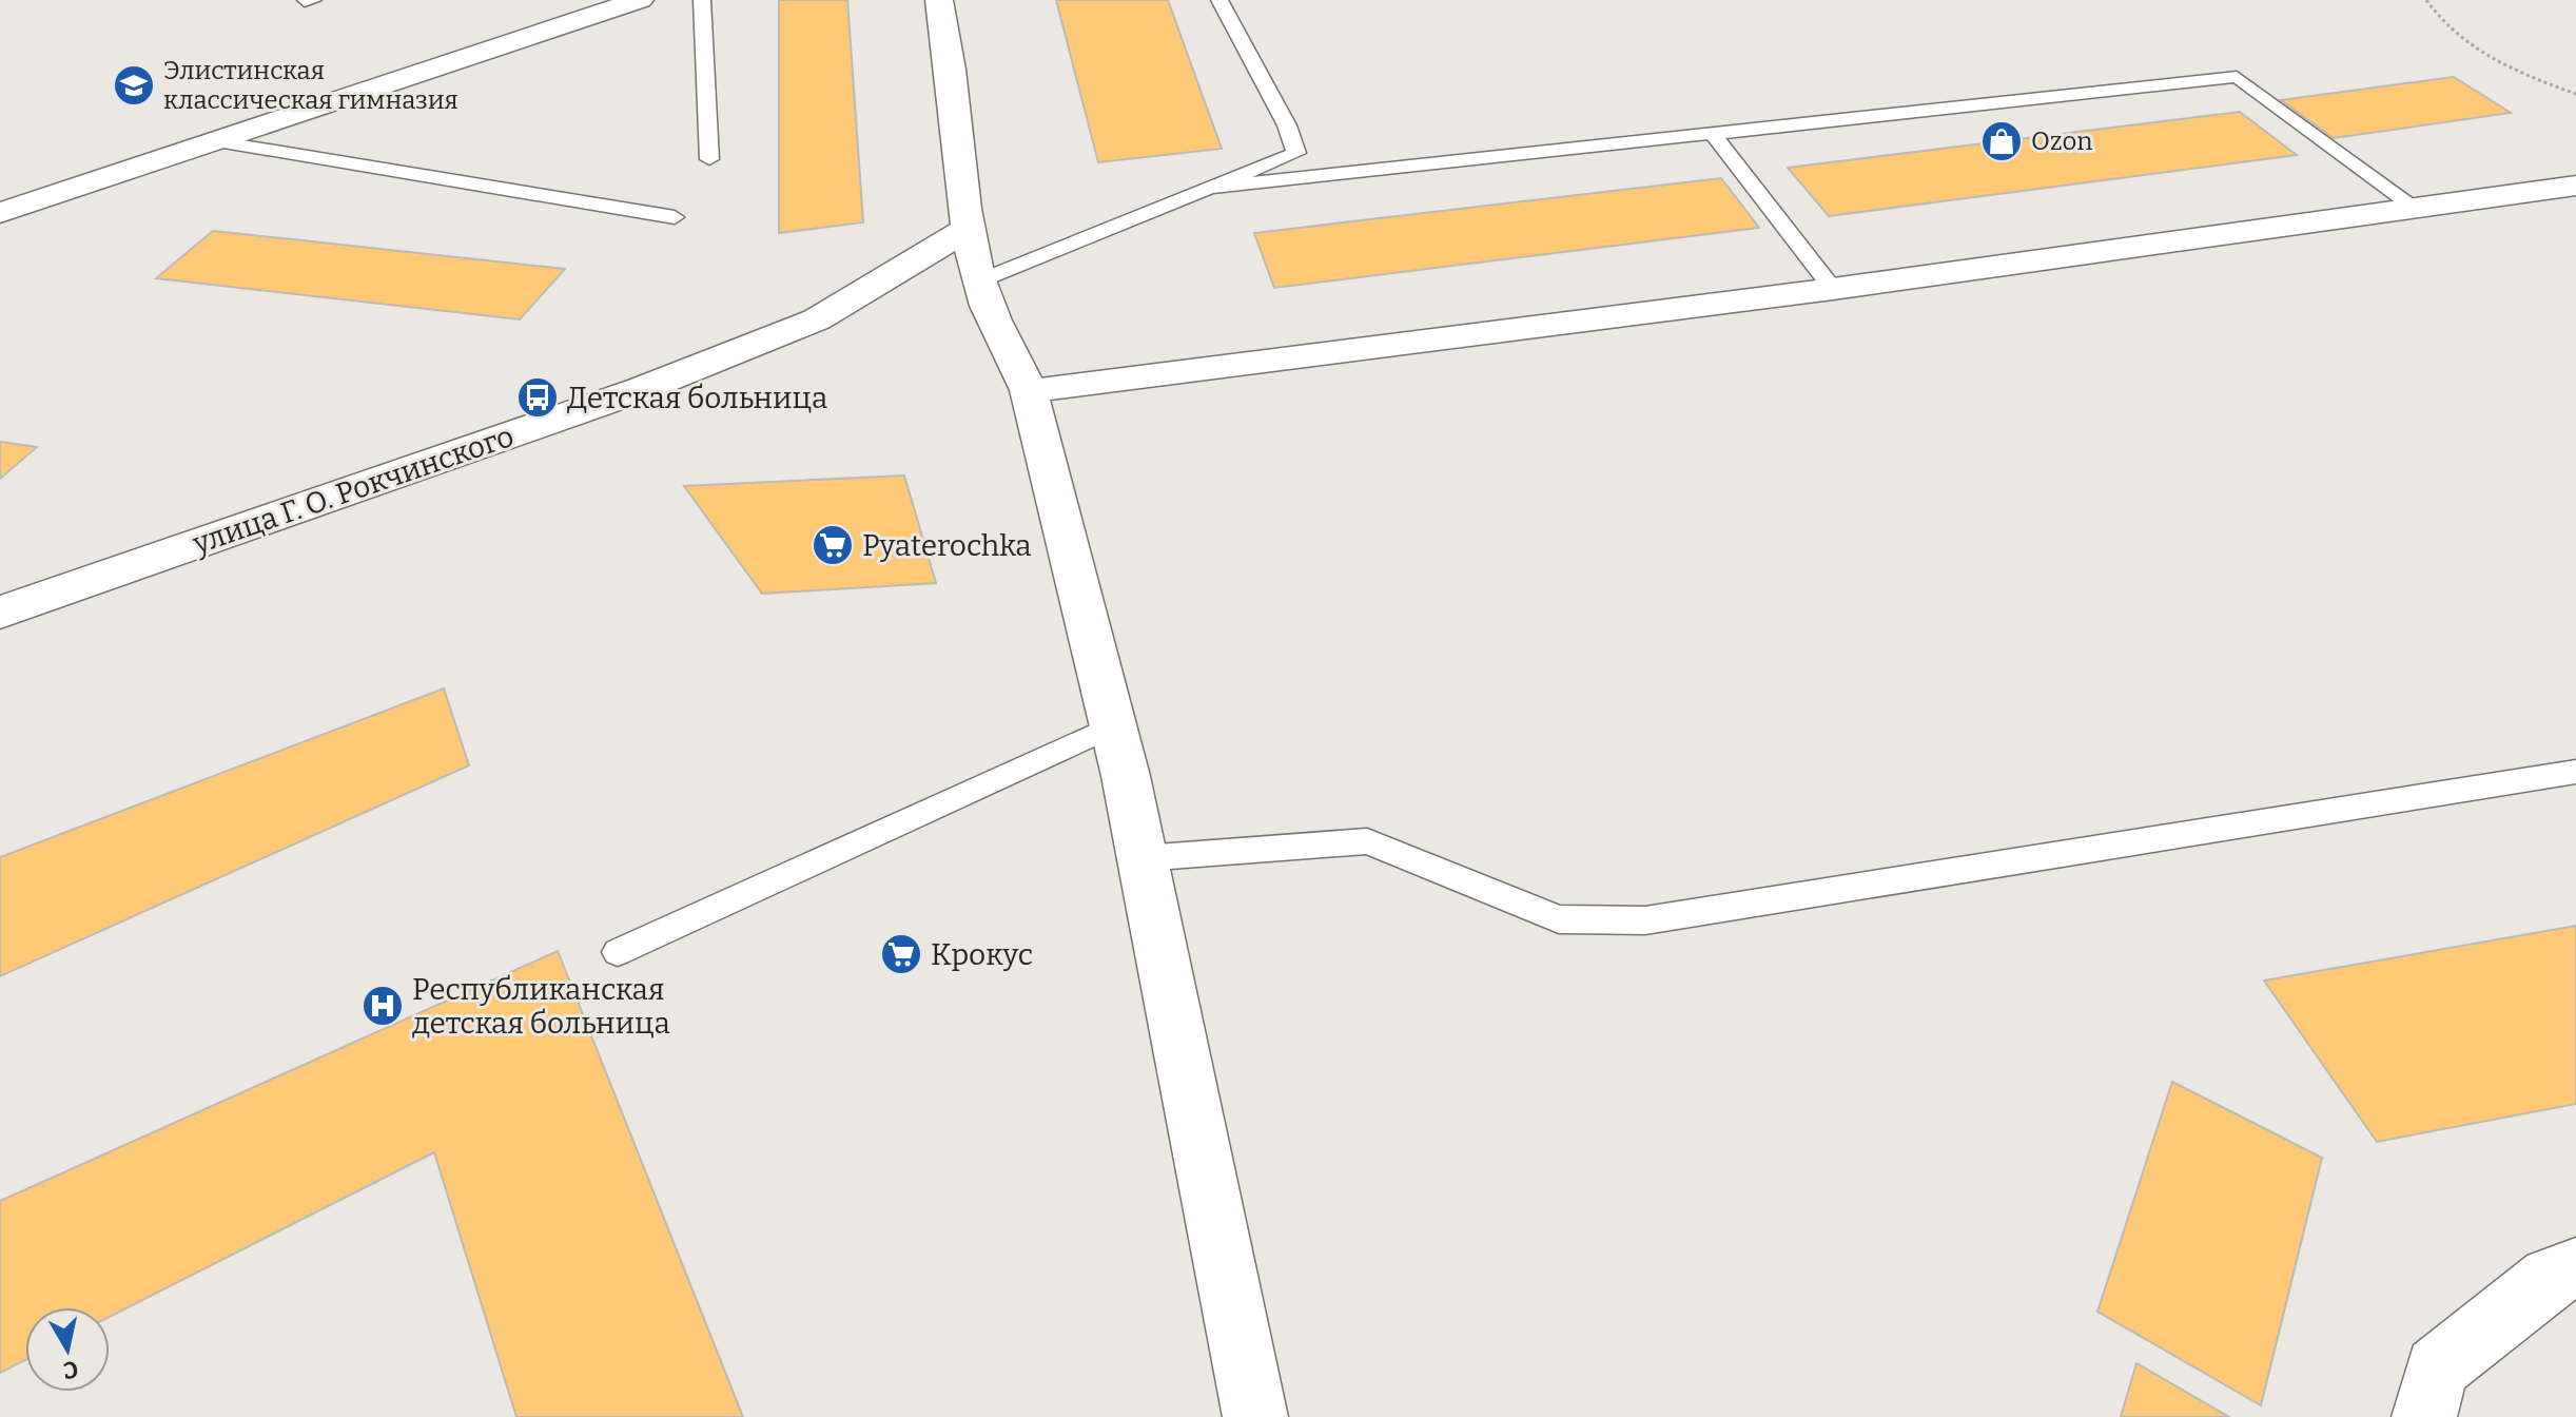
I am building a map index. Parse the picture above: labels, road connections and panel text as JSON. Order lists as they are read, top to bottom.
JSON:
{
  "streets": {
    "street": ["улица Г. О. Рокчинского"]
  },
  "places": {
    "school or university": ["Элистинская классическая гимназия"],
    "shop": ["Ozon"],
    "bus stop": ["Детская больница"],
    "supermarket": ["Pyaterochka", "Крокус"],
    "hospital": ["Республиканская детская больница"]
  },
  "north": "bottom"
}
